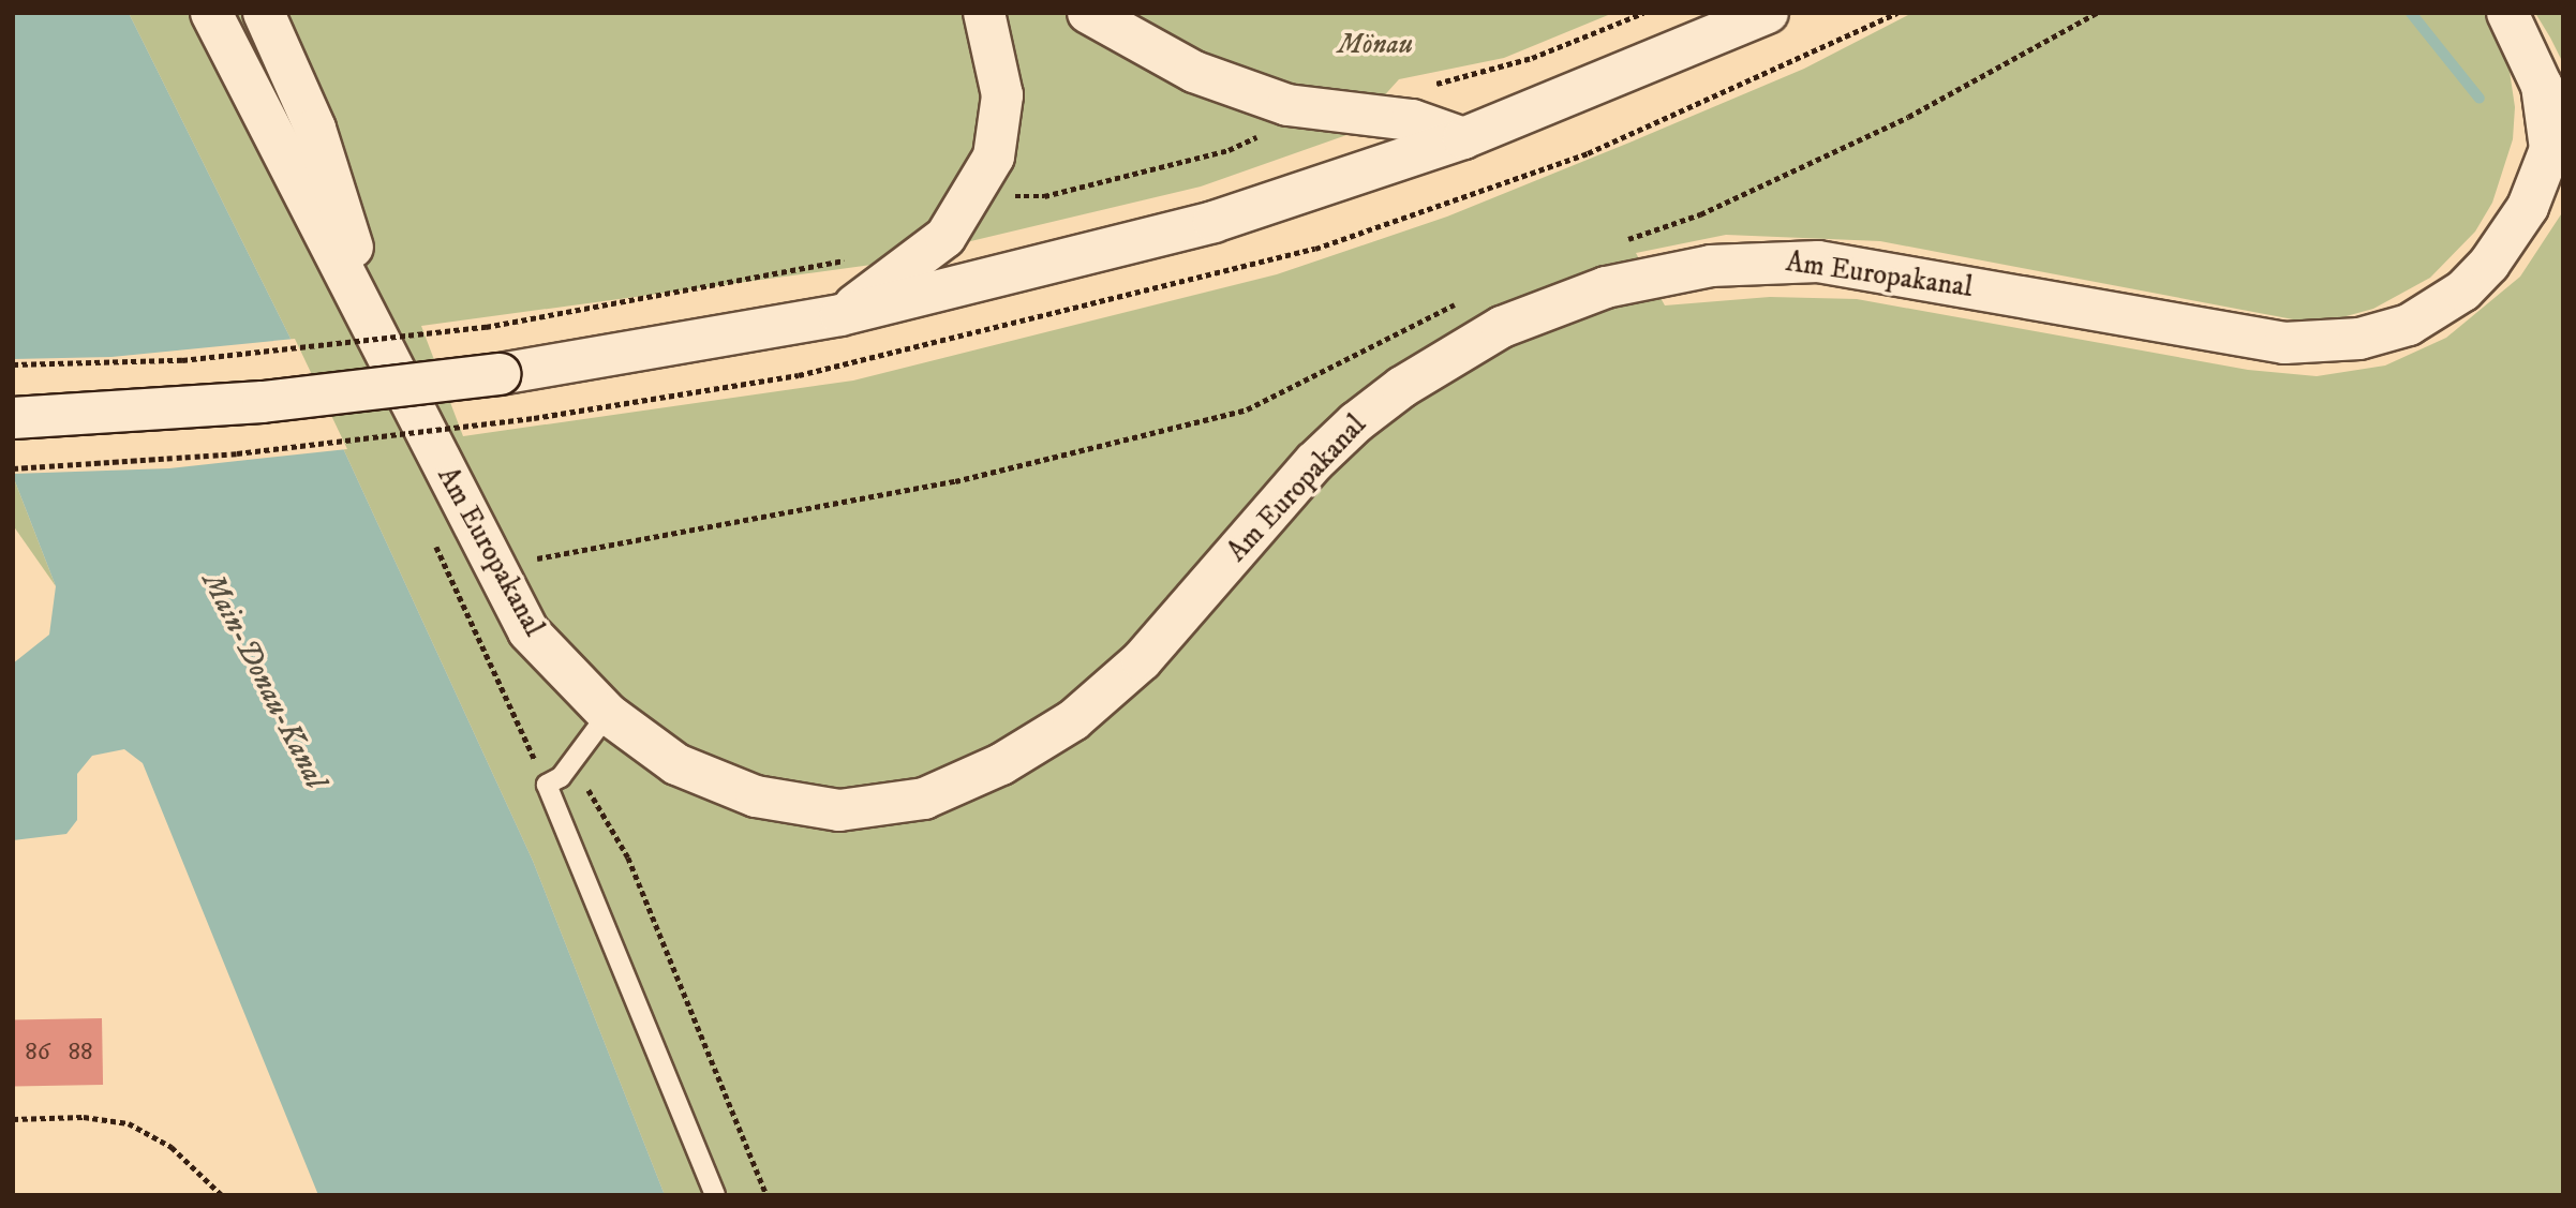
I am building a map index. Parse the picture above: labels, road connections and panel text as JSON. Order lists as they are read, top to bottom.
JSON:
{
  "streets": {
    "main road": ["Am Europakanal"]
  },
  "water": ["Main-Donau-Kanal"],
  "parks": ["Mönau"],
  "house_numbers": ["86", "88"]
}
